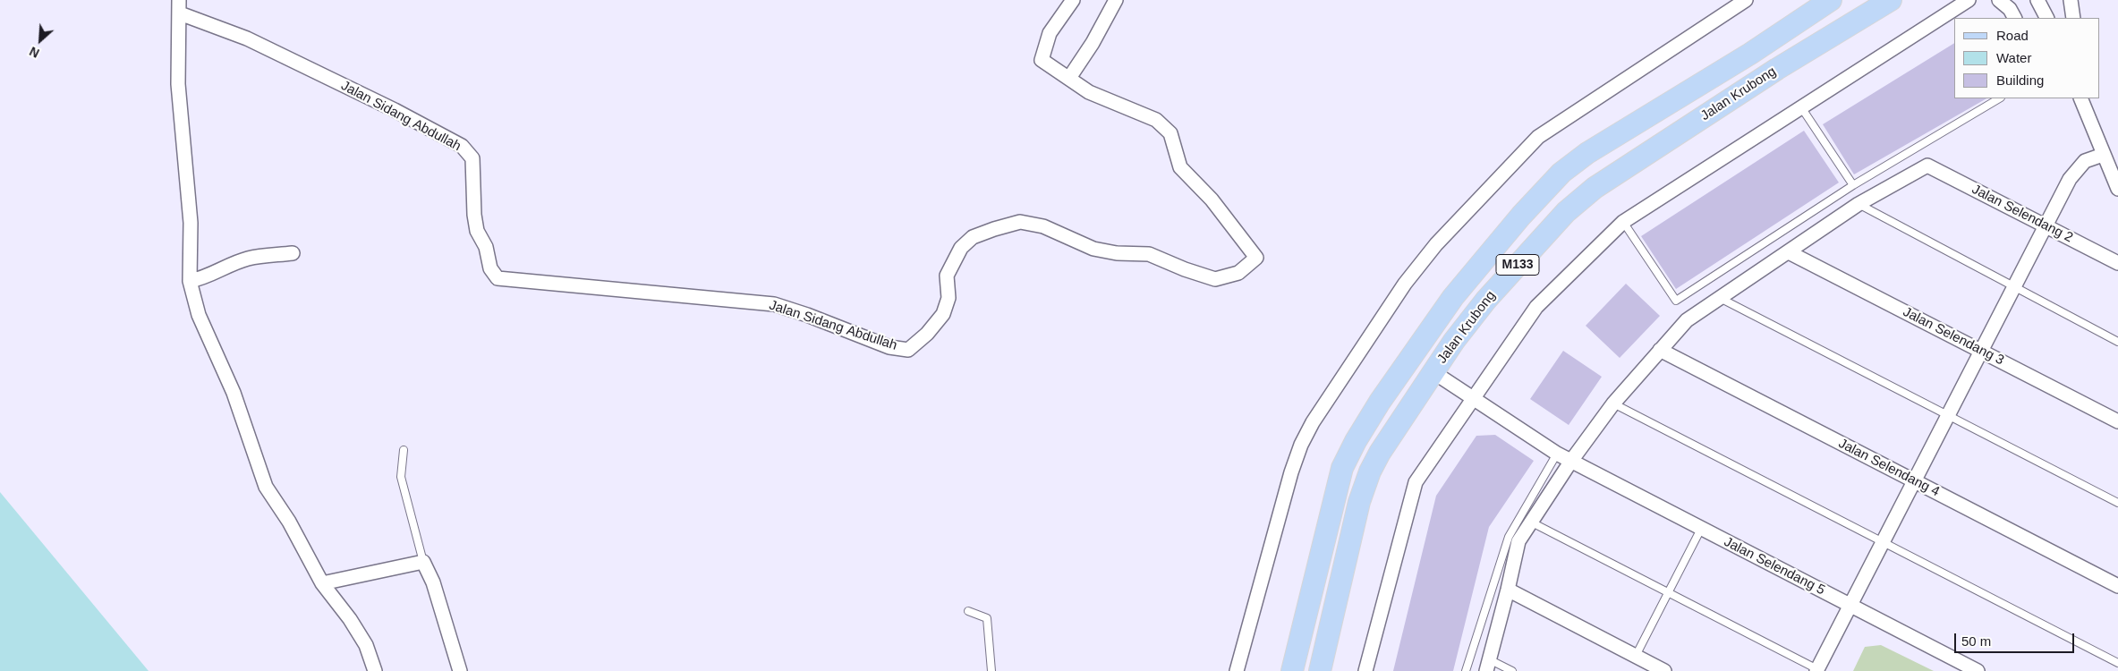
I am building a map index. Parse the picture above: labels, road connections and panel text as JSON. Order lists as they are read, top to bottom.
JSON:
{
  "streets": {
    "main road": ["Jalan Krubong", "M133"],
    "street": [
      "Jalan Sidang Abdullah",
      "Jalan Selendang 2",
      "Jalan Selendang 3",
      "Jalan Selendang 4",
      "Jalan Selendang 5"
    ]
  },
  "crossings": [
    ["Jalan Krubong", "Jalan Selendang 5"]
  ],
  "legend": ["Road", "Water", "Building"],
  "scale_bar": "50 m",
  "north": "bottom left"
}
